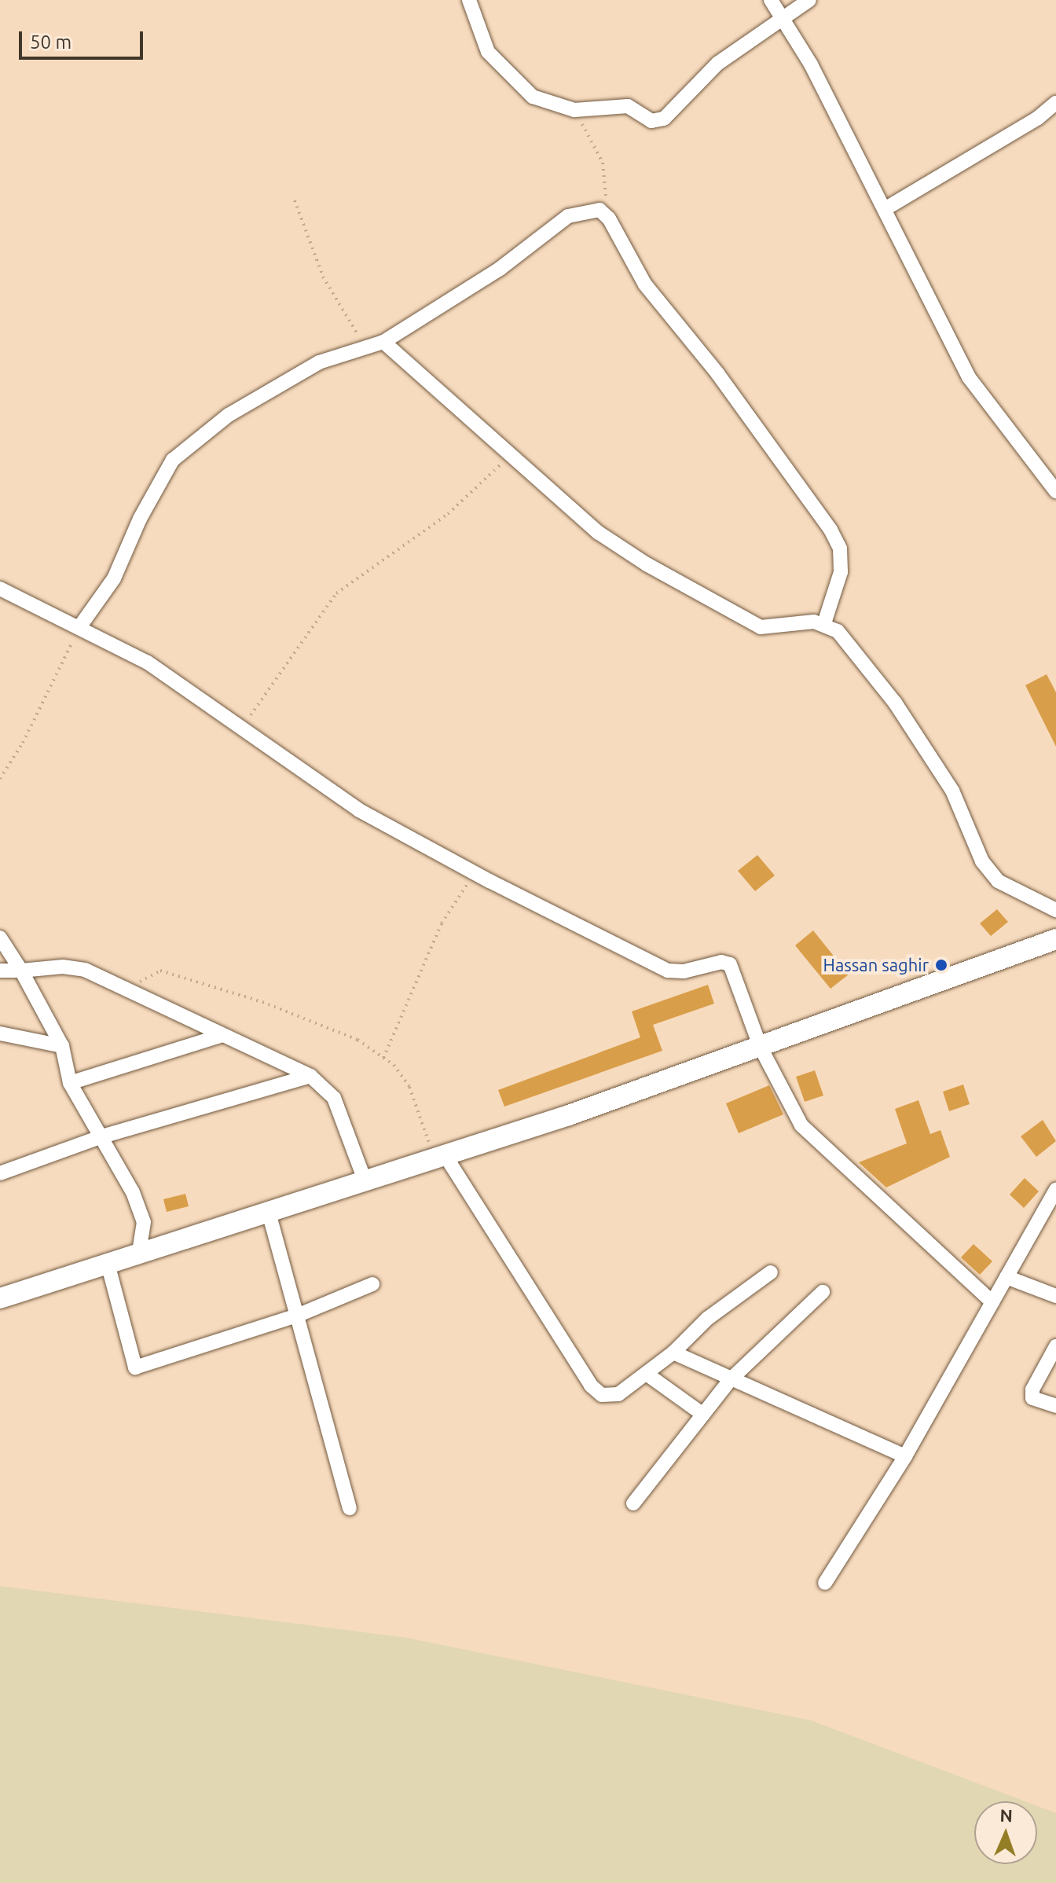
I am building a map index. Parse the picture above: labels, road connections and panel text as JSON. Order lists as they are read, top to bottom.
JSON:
{
  "places": ["Hassan saghir"],
  "scale_bar": "50 m",
  "north": "top"
}
